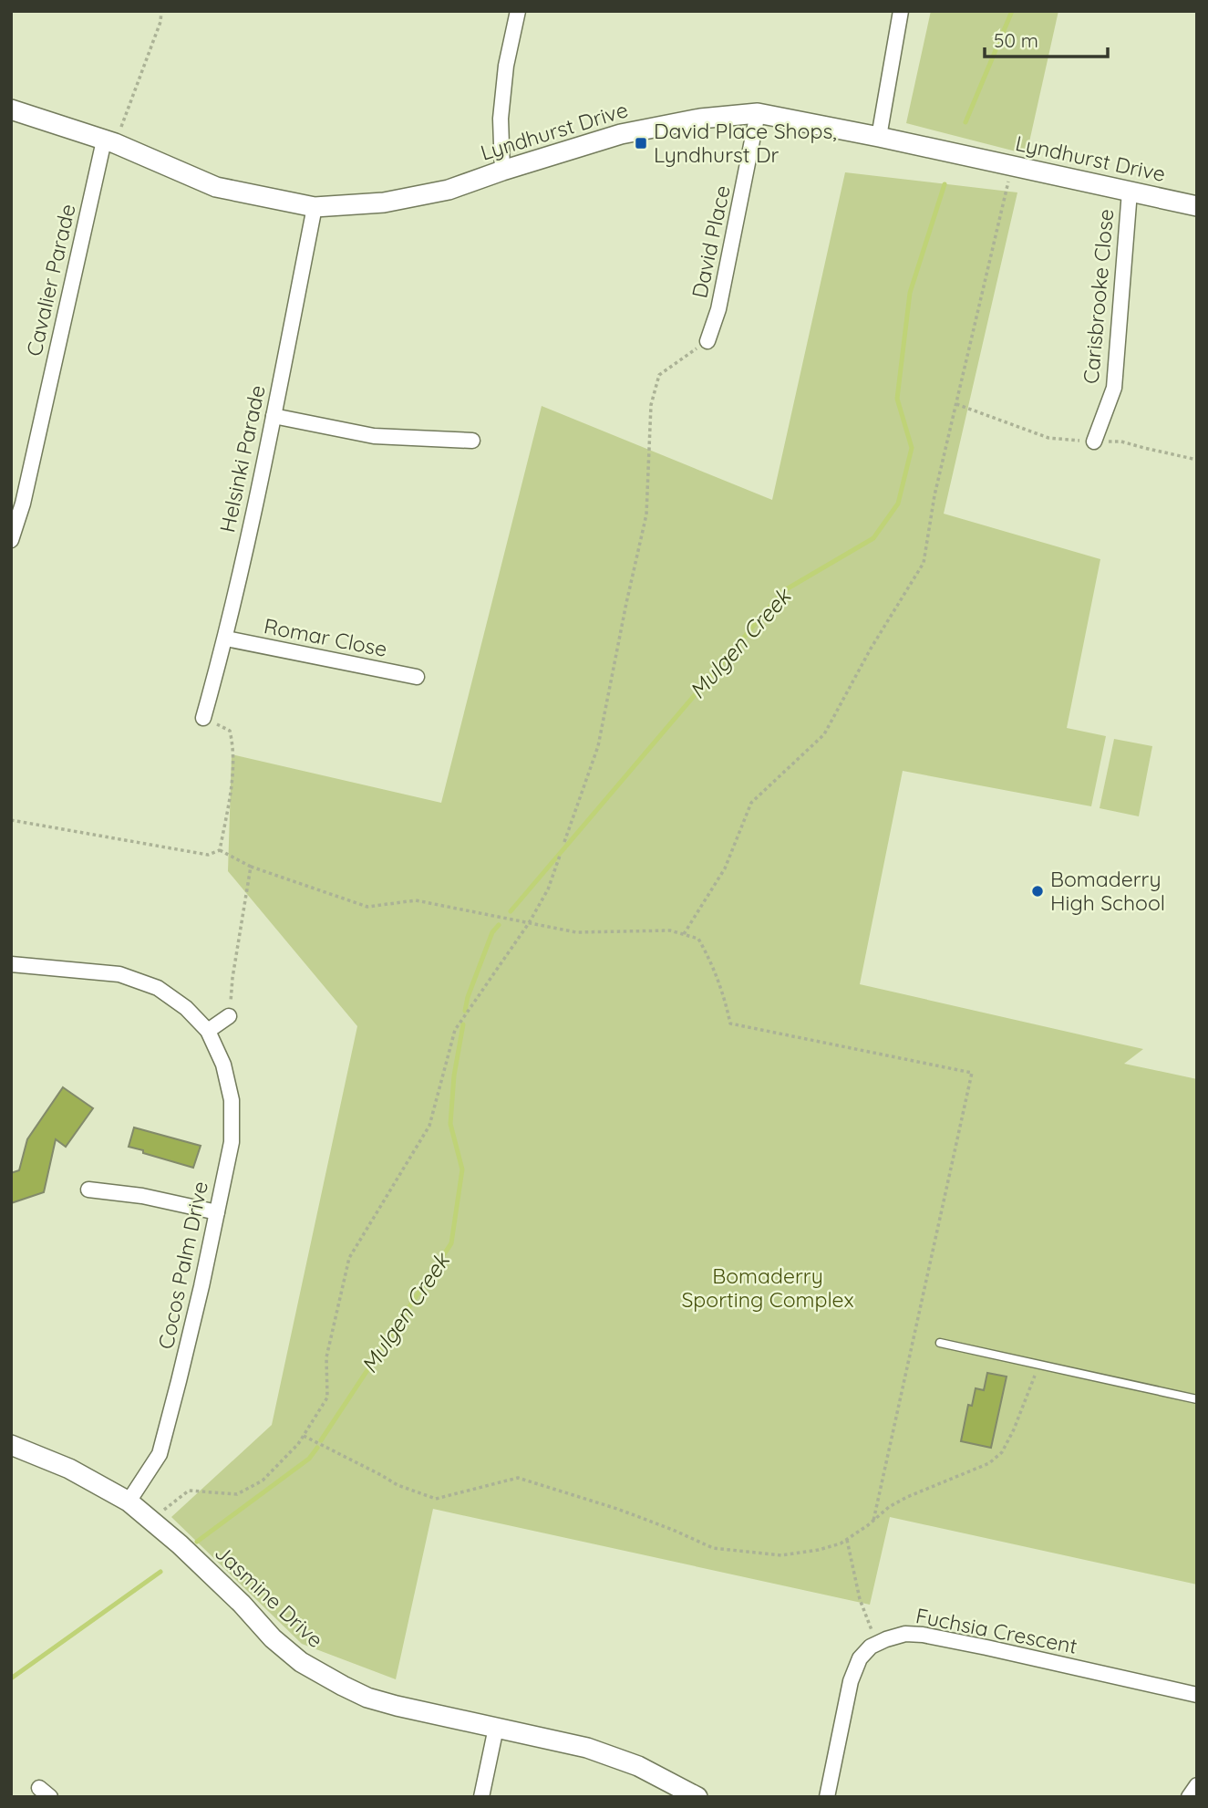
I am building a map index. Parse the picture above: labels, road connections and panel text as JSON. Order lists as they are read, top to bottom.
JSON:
{
  "streets": {
    "street": [
      "Lyndhurst Drive",
      "David Place",
      "Cavalier Parade",
      "Carisbrooke Close",
      "Helsinki Parade",
      "Romar Close",
      "Cocos Palm Drive",
      "Jasmine Drive",
      "Fuchsia Crescent"
    ]
  },
  "crossings": [
    ["Lyndhurst Drive", "David Place"],
    ["Lyndhurst Drive", "Cavalier Parade"],
    ["Lyndhurst Drive", "Carisbrooke Close"],
    ["Lyndhurst Drive", "Helsinki Parade"],
    ["Helsinki Parade", "Romar Close"],
    ["Cocos Palm Drive", "Jasmine Drive"]
  ],
  "water": ["Mulgen Creek"],
  "parks": ["Bomaderry Sporting Complex"],
  "places": {
    "transit": ["David Place Shops, Lyndhurst Dr"],
    "other": ["Bomaderry High School"]
  },
  "scale_bar": "50 m"
}
